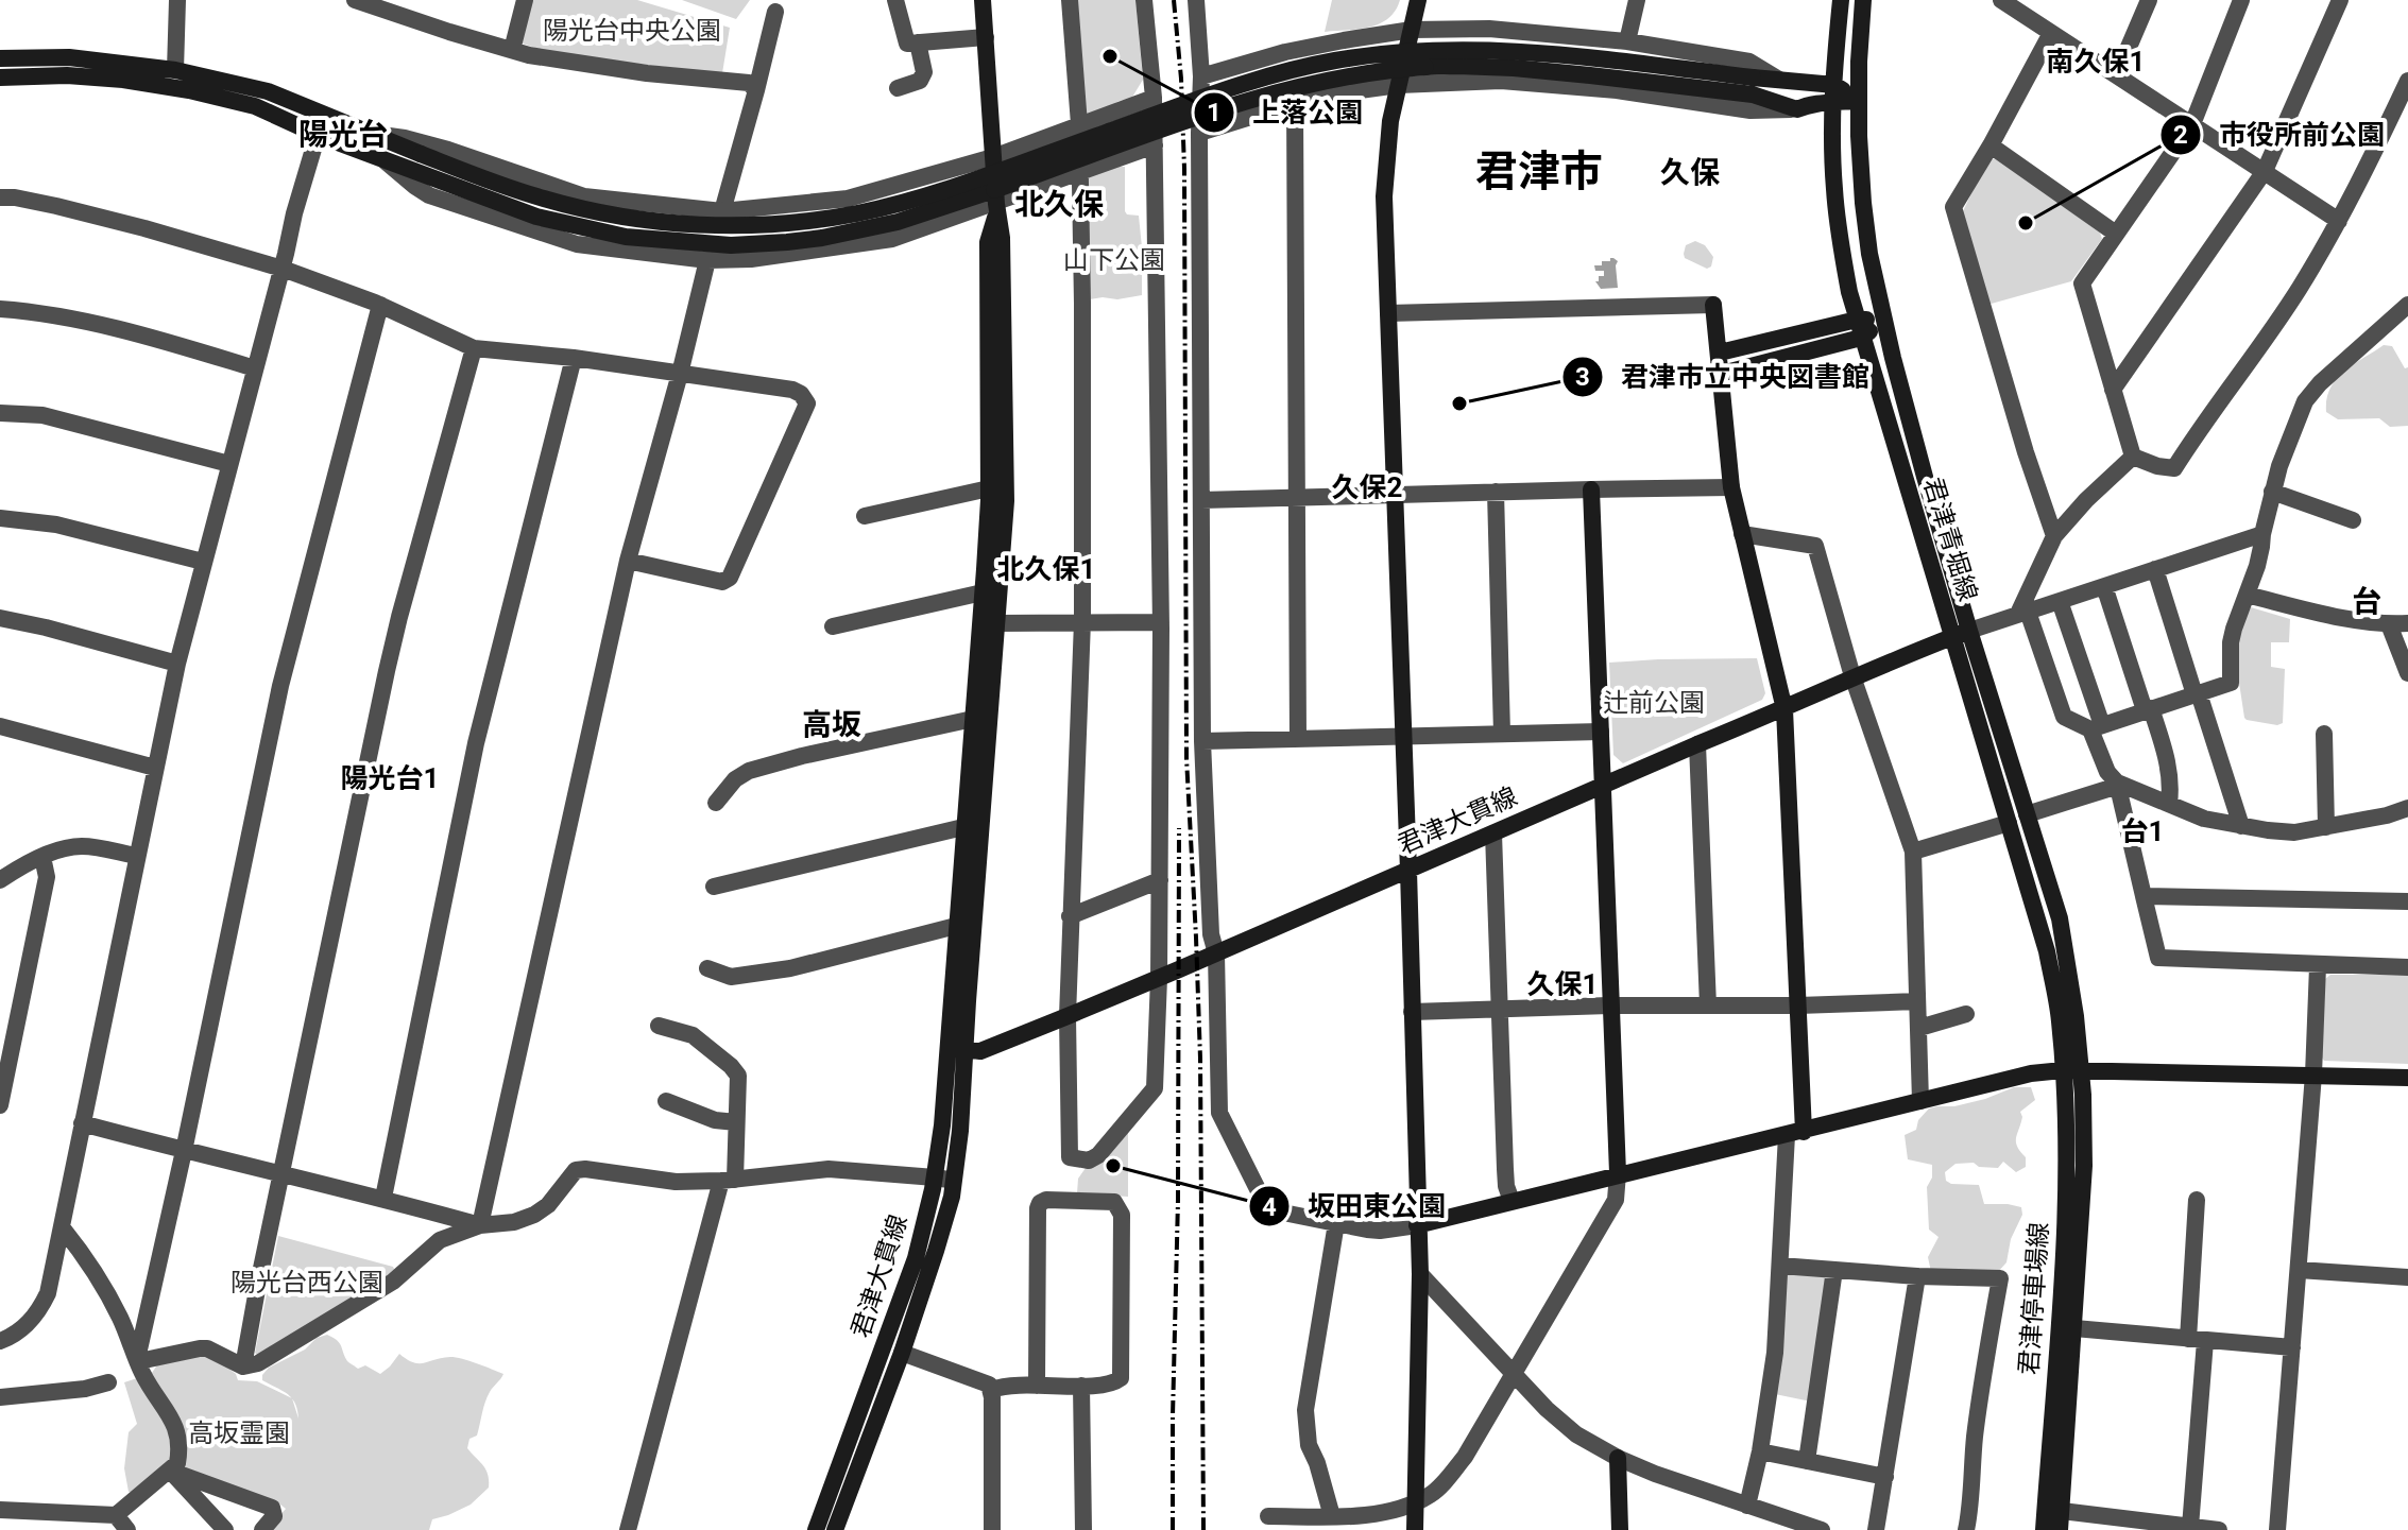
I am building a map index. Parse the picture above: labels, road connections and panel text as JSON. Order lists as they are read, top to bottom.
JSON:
{
  "streets": {
    "street": ["君津青堀線", "君津大貫線", "君津停車場線"]
  },
  "crossings": [
    ["君津青堀線", "君津大貫線"],
    ["君津青堀線", "君津停車場線"]
  ],
  "districts": [
    "南久保1",
    "陽光台",
    "君津市",
    "久保",
    "北久保",
    "久保2",
    "北久保1",
    "台",
    "高坂",
    "陽光台1",
    "台1",
    "久保1"
  ],
  "parks": [
    "陽光台中央公園",
    "山下公園",
    "辻前公園",
    "陽光台西公園",
    "高坂霊園"
  ],
  "places": [
    "上落公園",
    "市役所前公園",
    "君津市立中央図書館",
    "坂田東公園"
  ]
}
